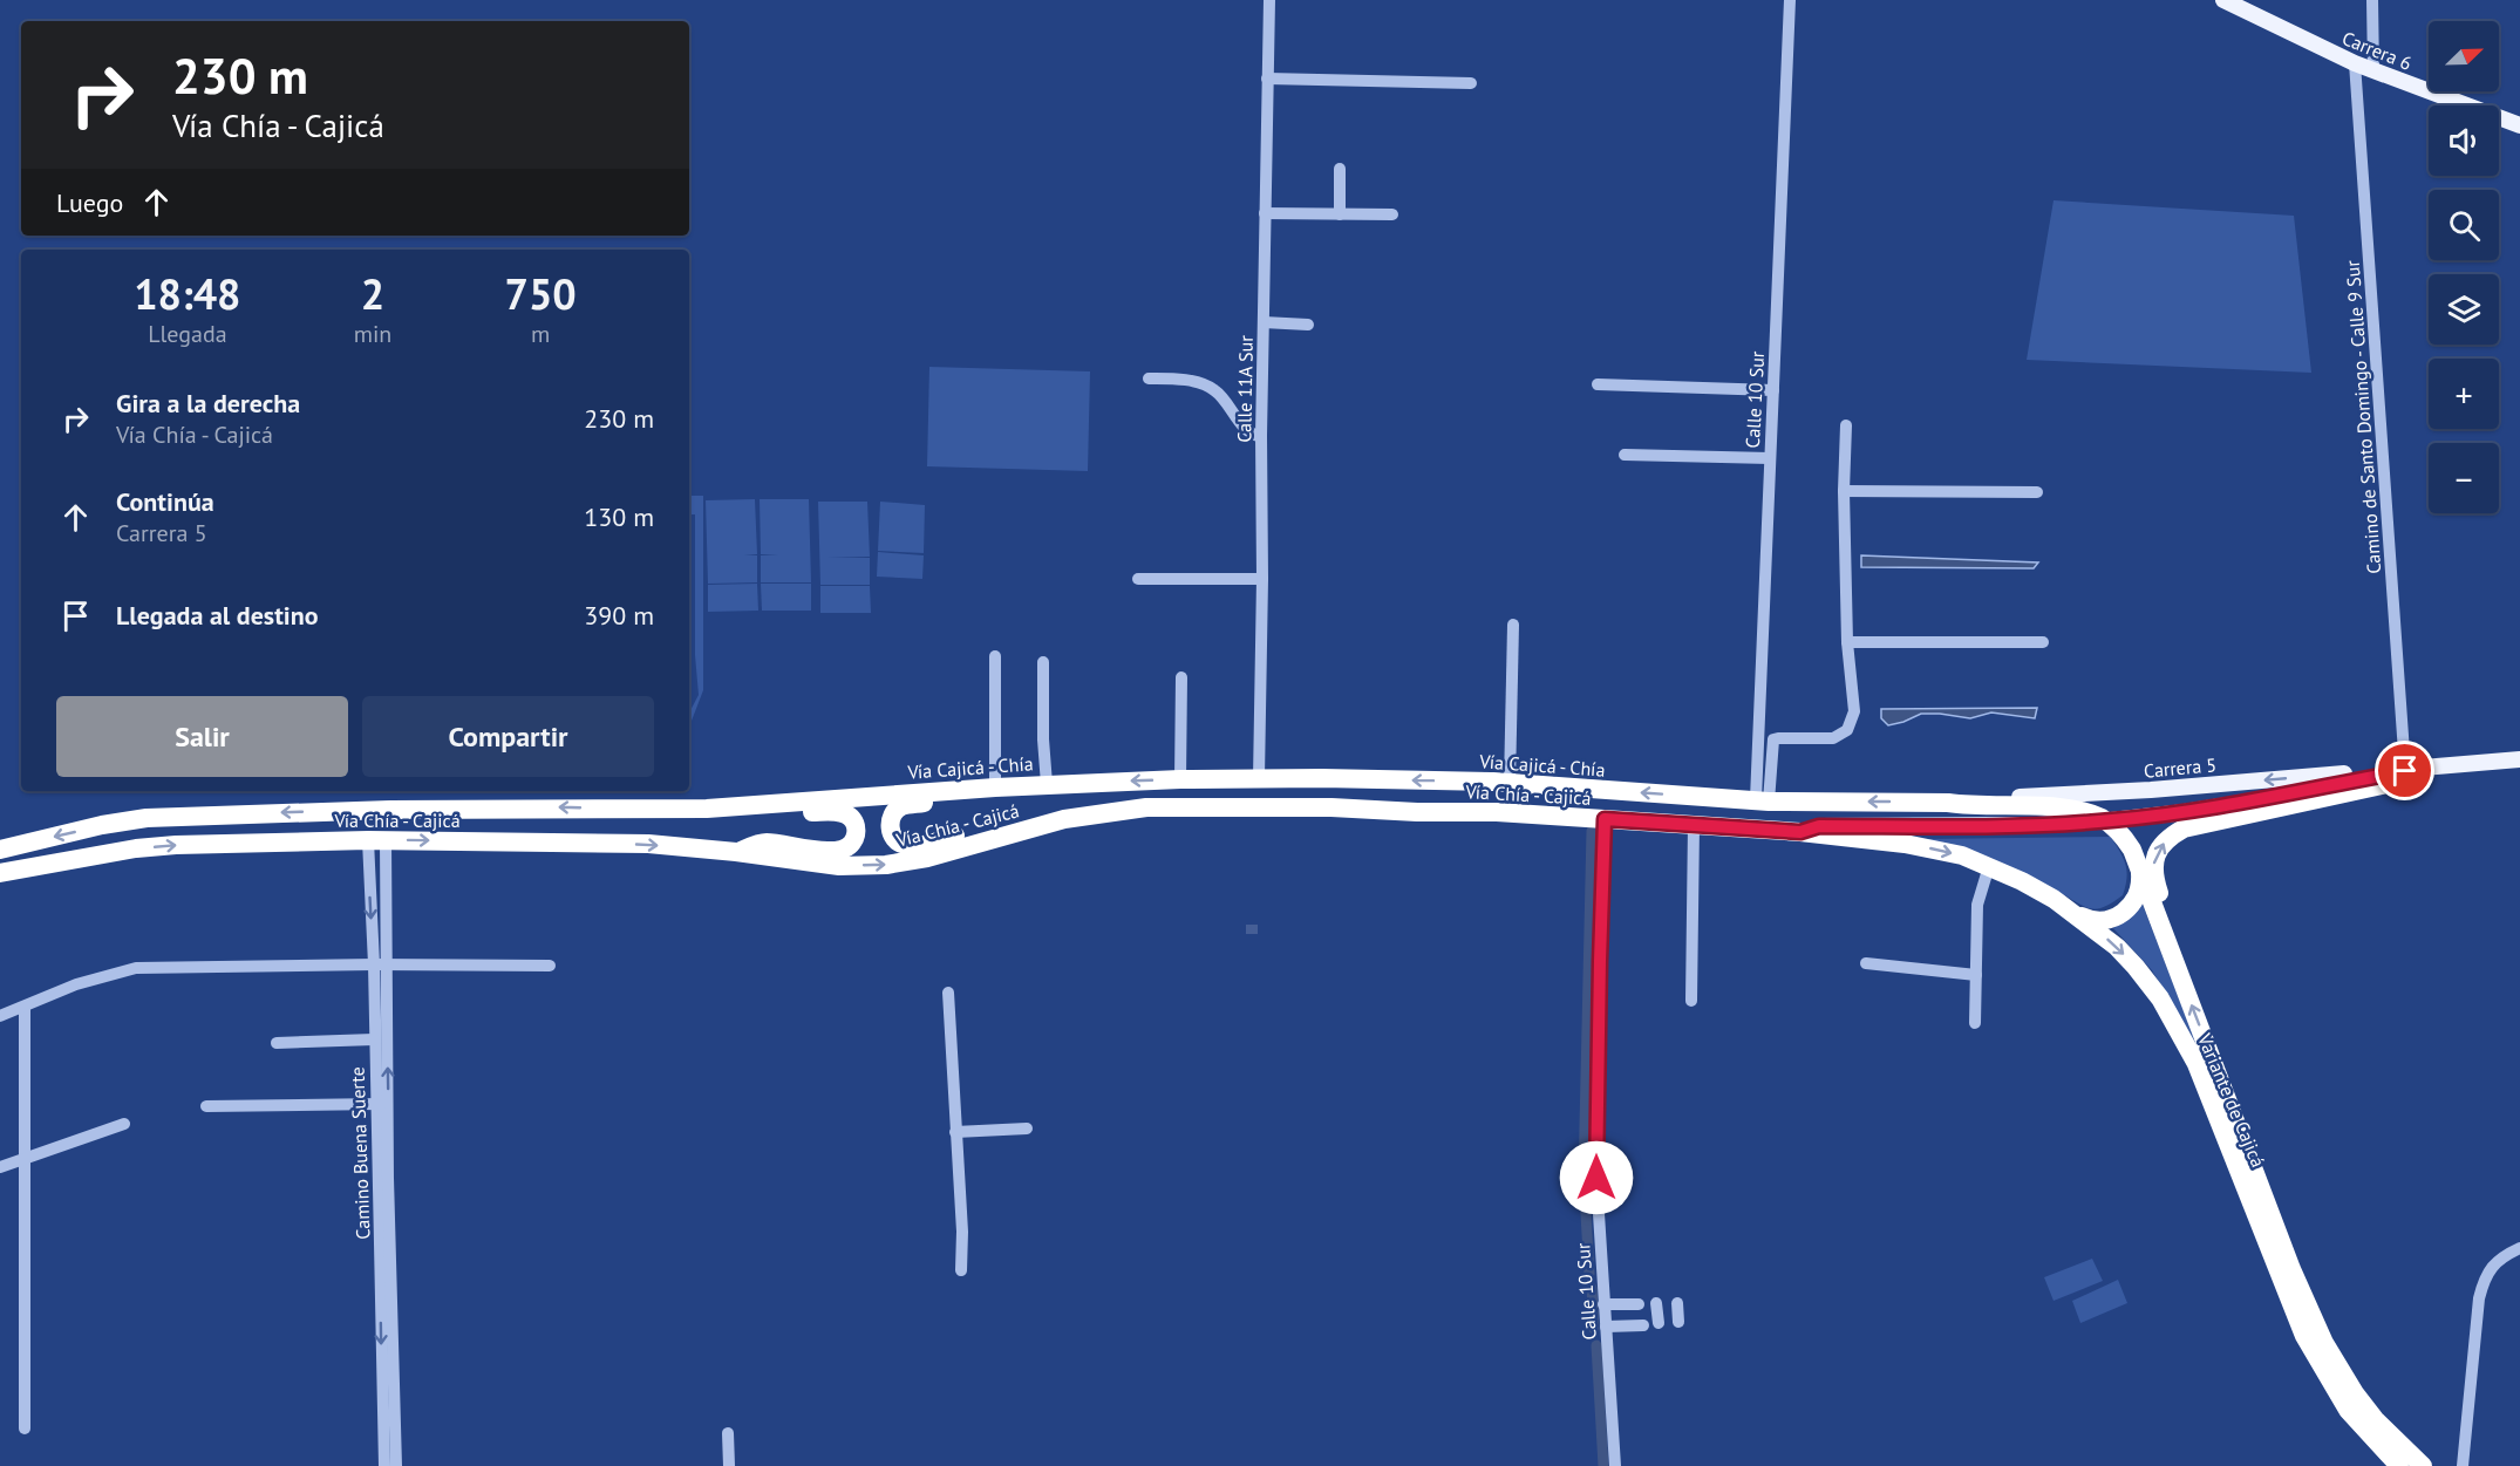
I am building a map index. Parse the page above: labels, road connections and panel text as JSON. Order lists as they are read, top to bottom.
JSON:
{
  "streets": {
    "highway": ["Vía Cajicá - Chía", "Vía Chía - Cajicá", "Variante de Cajicá"],
    "main road": ["Carrera 6", "Carrera 5"],
    "street": [
      "Calle 11A Sur",
      "Calle 10 Sur",
      "Camino de Santo Domingo - Calle 9 Sur",
      "Camino Buena Suerte"
    ]
  },
  "crossings": [
    ["Carrera 6", "Camino de Santo Domingo - Calle 9 Sur"],
    ["Calle 11A Sur", "Vía Cajicá - Chía"],
    ["Calle 10 Sur", "Vía Cajicá - Chía"],
    ["Calle 10 Sur", "Vía Chía - Cajicá"],
    ["Camino de Santo Domingo - Calle 9 Sur", "Carrera 5"],
    ["Vía Cajicá - Chía", "Carrera 5"],
    ["Vía Cajicá - Chía", "Variante de Cajicá"],
    ["Carrera 5", "Vía Chía - Cajicá"],
    ["Carrera 5", "Variante de Cajicá"],
    ["Vía Chía - Cajicá", "Variante de Cajicá"],
    ["Vía Chía - Cajicá", "Camino Buena Suerte"]
  ],
  "one_way": ["Vía Cajicá - Chía", "Vía Chía - Cajicá"],
  "north": "top right",
  "page": {
    "map_buttons": ["+", "−"],
    "turn": ["230 m", "Vía Chía - Cajicá"],
    "then": "Luego",
    "eta": [
      "18:48",
      "Llegada",
      "2",
      "min",
      "750",
      "m"
    ],
    "list": [
      {
        "name": "Gira a la derecha",
        "note": "Vía Chía - Cajicá",
        "value": "230 m"
      },
      {
        "name": "Continúa",
        "note": "Carrera 5",
        "value": "130 m"
      },
      {
        "name": "Llegada al destino",
        "value": "390 m"
      }
    ],
    "buttons": ["Salir", "Compartir"]
  }
}
